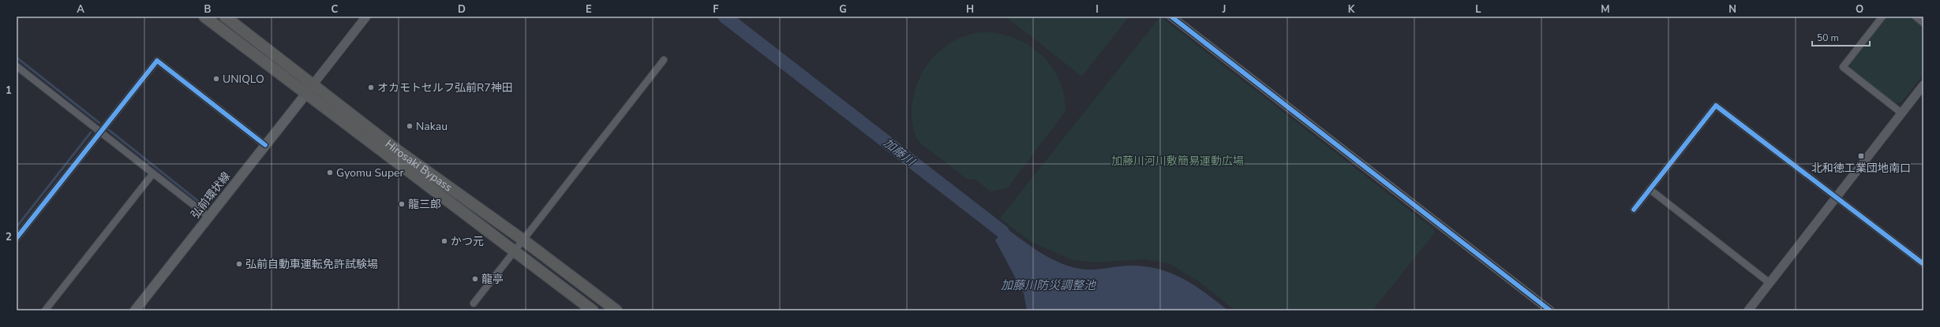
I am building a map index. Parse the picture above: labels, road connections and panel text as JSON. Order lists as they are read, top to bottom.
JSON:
{
  "streets": {
    "highway": ["Hirosaki Bypass"],
    "main road": ["弘前環状線"]
  },
  "crossings": [
    ["Hirosaki Bypass", "弘前環状線"]
  ],
  "water": ["加藤川", "加藤川防災調整池"],
  "parks": ["加藤川河川敷簡易運動広場"],
  "places": {
    "other": [
      "UNIQLO",
      "オカモトセルフ弘前R7神田",
      "Nakau",
      "Gyomu Super",
      "龍三郎",
      "かつ元",
      "弘前自動車運転免許試験場",
      "龍亭"
    ],
    "transit": ["北和徳工業団地南口"]
  },
  "scale_bar": "50 m",
  "grid": {
    "columns": [
      "A",
      "B",
      "C",
      "D",
      "E",
      "F",
      "G",
      "H",
      "I",
      "J",
      "K",
      "L",
      "M",
      "N",
      "O"
    ],
    "rows": ["1", "2"]
  }
}
